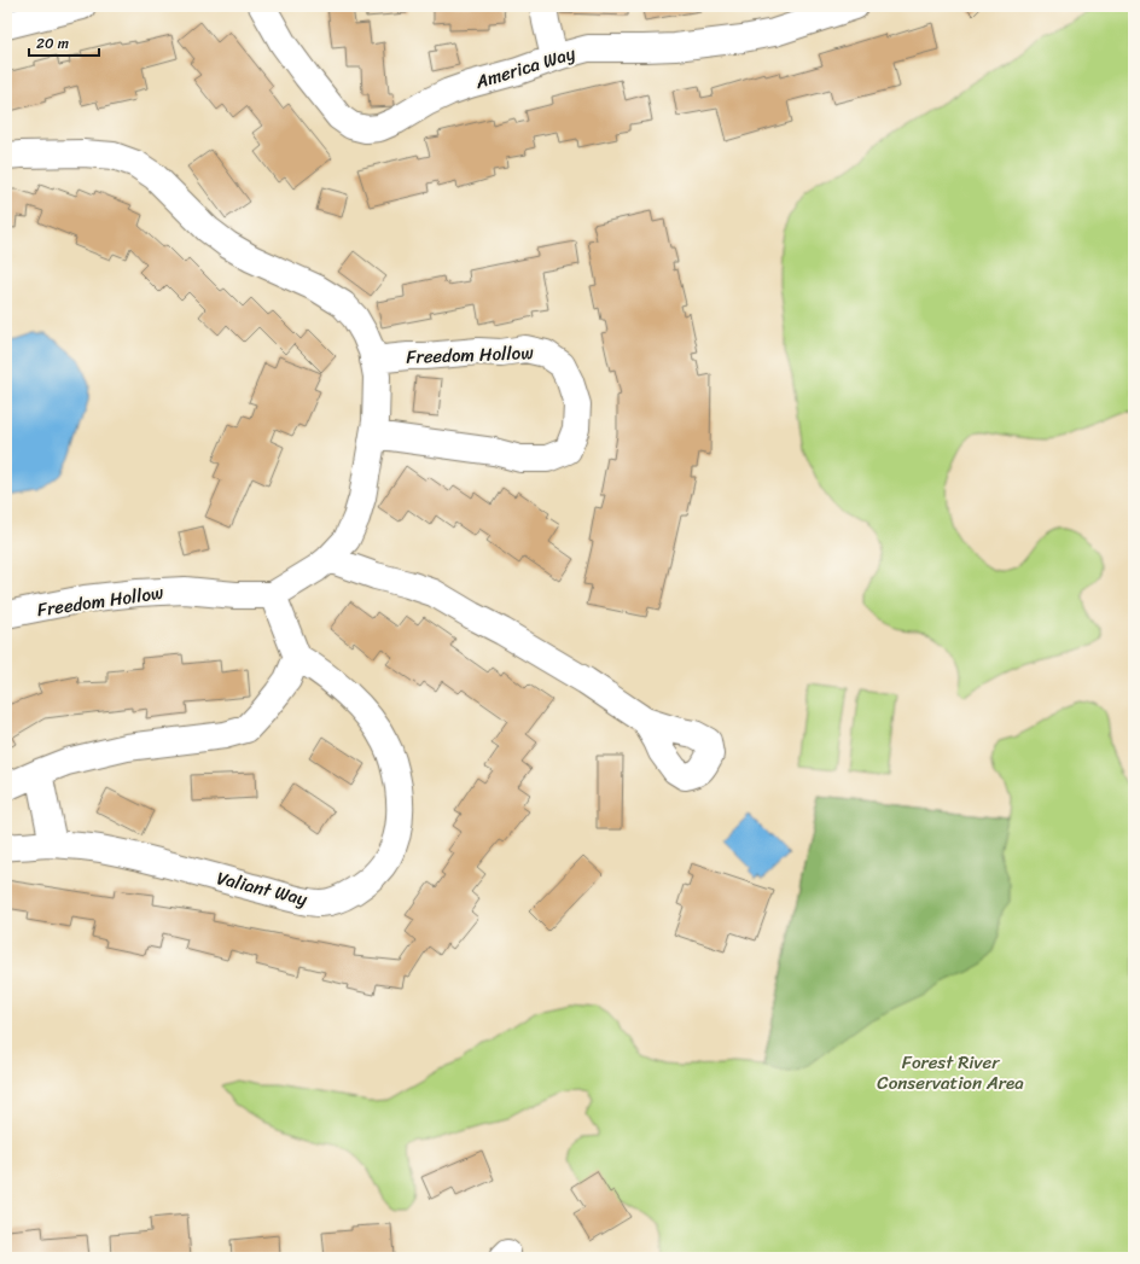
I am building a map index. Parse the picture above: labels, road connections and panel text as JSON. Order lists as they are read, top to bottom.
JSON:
{
  "streets": {
    "street": ["America Way", "Freedom Hollow", "Valiant Way"]
  },
  "parks": ["Forest River Conservation Area"],
  "scale_bar": "20 m"
}
